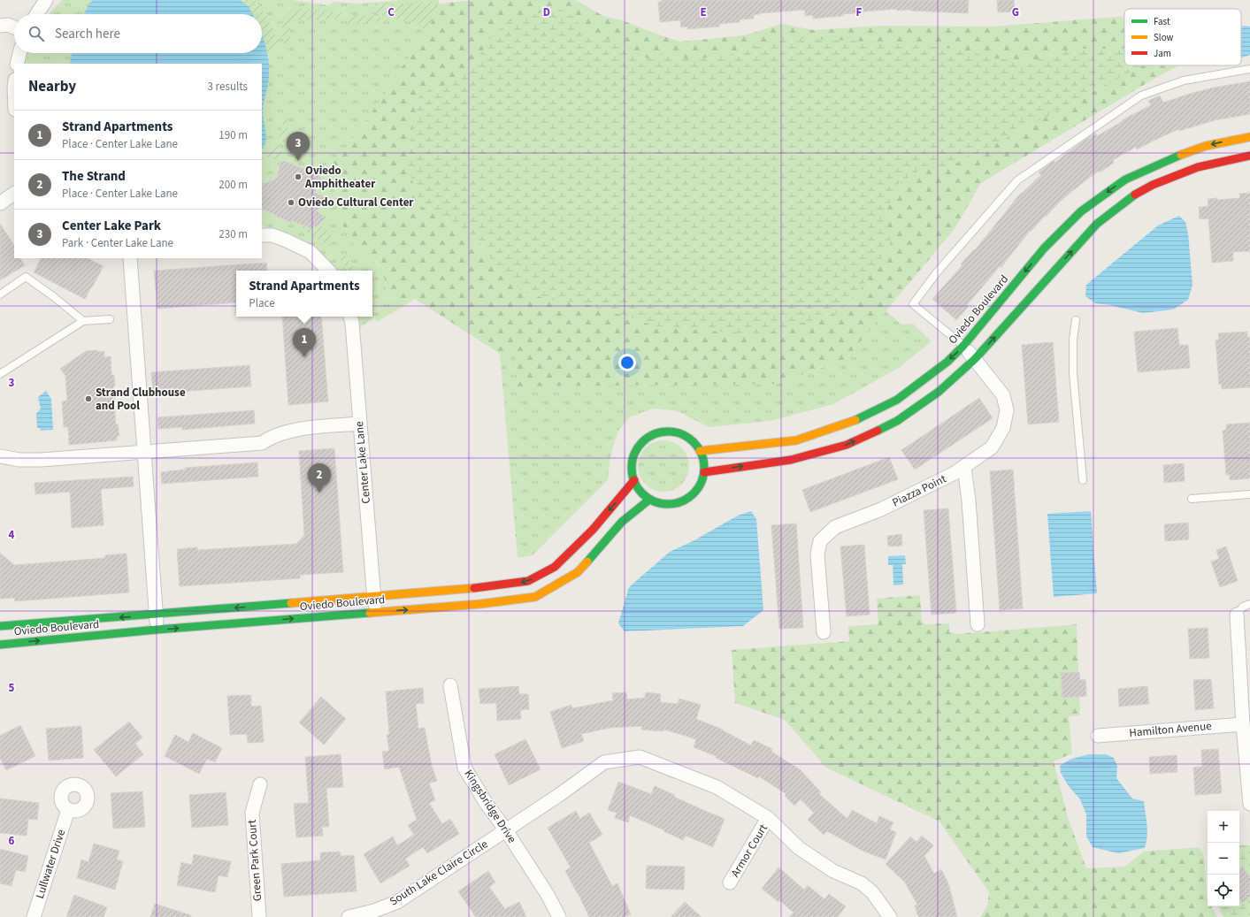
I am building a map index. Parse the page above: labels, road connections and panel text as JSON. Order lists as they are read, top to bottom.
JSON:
{
  "streets": {
    "street": [
      "Oviedo Boulevard",
      "Center Lake Lane",
      "Piazza Point",
      "Hamilton Avenue",
      "Kingsbridge Drive",
      "Armor Court",
      "Green Park Court",
      "Lullwater Drive",
      "South Lake Claire Circle"
    ]
  },
  "crossings": [
    ["Oviedo Boulevard", "Center Lake Lane"],
    ["Oviedo Boulevard", "Piazza Point"],
    ["Kingsbridge Drive", "South Lake Claire Circle"],
    ["Armor Court", "South Lake Claire Circle"]
  ],
  "places": ["Oviedo Amphitheater", "Oviedo Cultural Center", "Strand Clubhouse and Pool"],
  "legend": ["Fast", "Slow", "Jam"],
  "page": {
    "search": "Search here",
    "heading": ["Nearby", "3 results"],
    "list": [
      {
        "mark": "1",
        "name": "Strand Apartments",
        "note": "Place · Center Lake Lane",
        "value": "190 m"
      },
      {
        "mark": "2",
        "name": "The Strand",
        "note": "Place · Center Lake Lane",
        "value": "200 m"
      },
      {
        "mark": "3",
        "name": "Center Lake Park",
        "note": "Park · Center Lake Lane",
        "value": "230 m"
      }
    ],
    "pins": ["3", "1", "2"],
    "popup": ["Strand Apartments", "Place"],
    "map_buttons": ["+", "−"]
  },
  "grid": {
    "columns": [
      "C",
      "D",
      "E",
      "F",
      "G"
    ],
    "rows": [
      "3",
      "4",
      "5",
      "6"
    ]
  }
}
